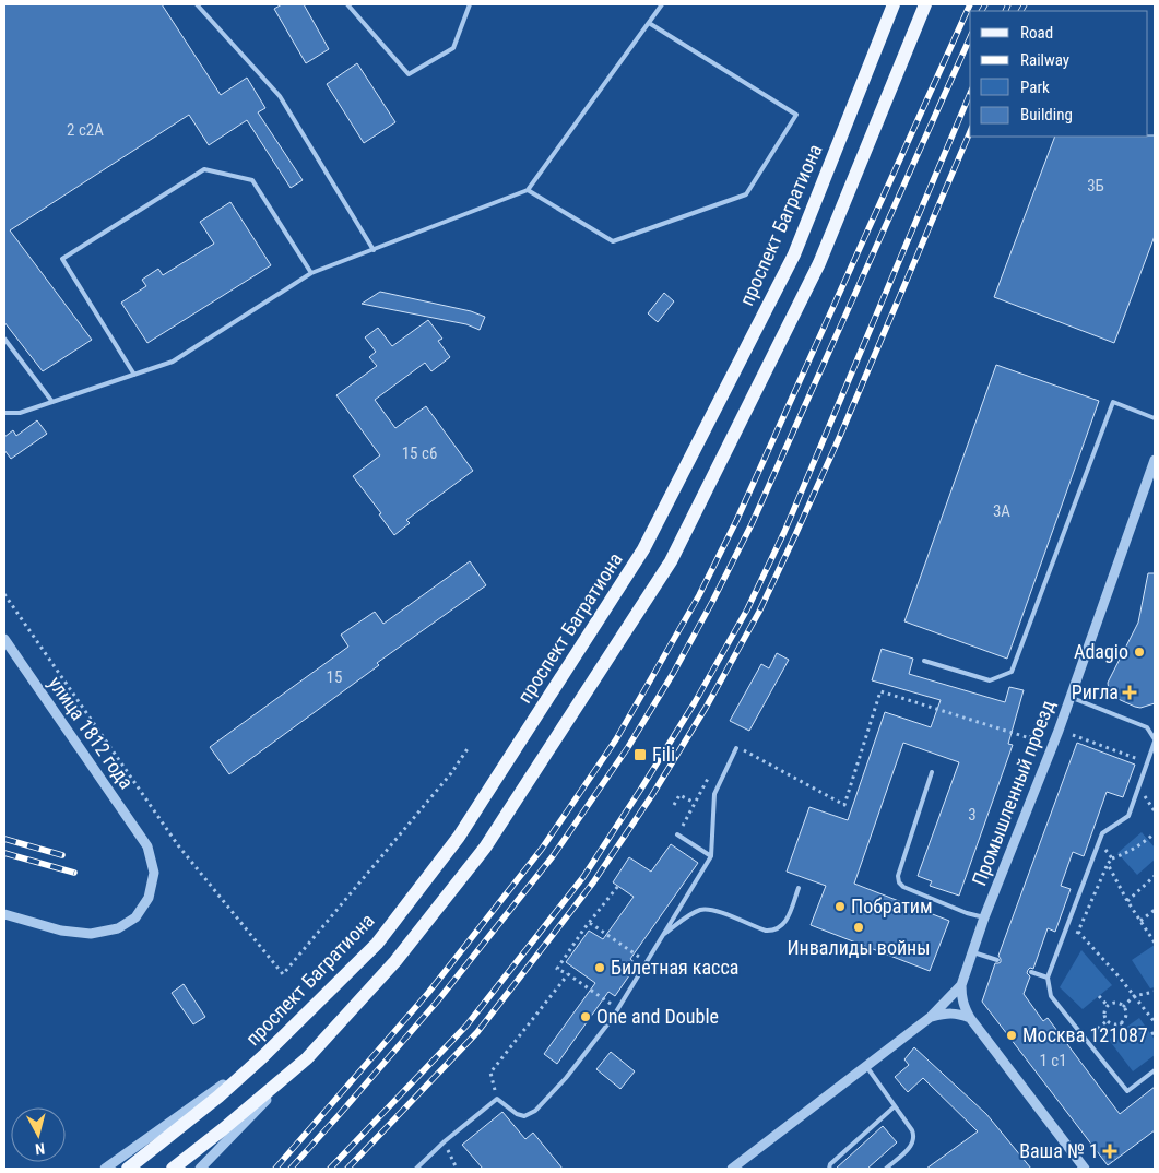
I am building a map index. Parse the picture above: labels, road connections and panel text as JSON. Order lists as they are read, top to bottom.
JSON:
{
  "streets": {
    "main road": ["проспект Багратиона"],
    "street": ["улица 1812 года", "Промышленный проезд"]
  },
  "places": {
    "other": [
      "Adagio",
      "Побратим",
      "Инвалиды войны",
      "Билетная касса",
      "One and Double",
      "Москва 121087"
    ],
    "health": ["Ригла", "Ваша № 1"],
    "transit": ["Fili"]
  },
  "house_numbers": [
    "2 с2А",
    "3Б",
    "15 с6",
    "3А",
    "15",
    "3",
    "1 с1"
  ],
  "legend": [
    "Road",
    "Railway",
    "Park",
    "Building"
  ],
  "north": "bottom"
}
